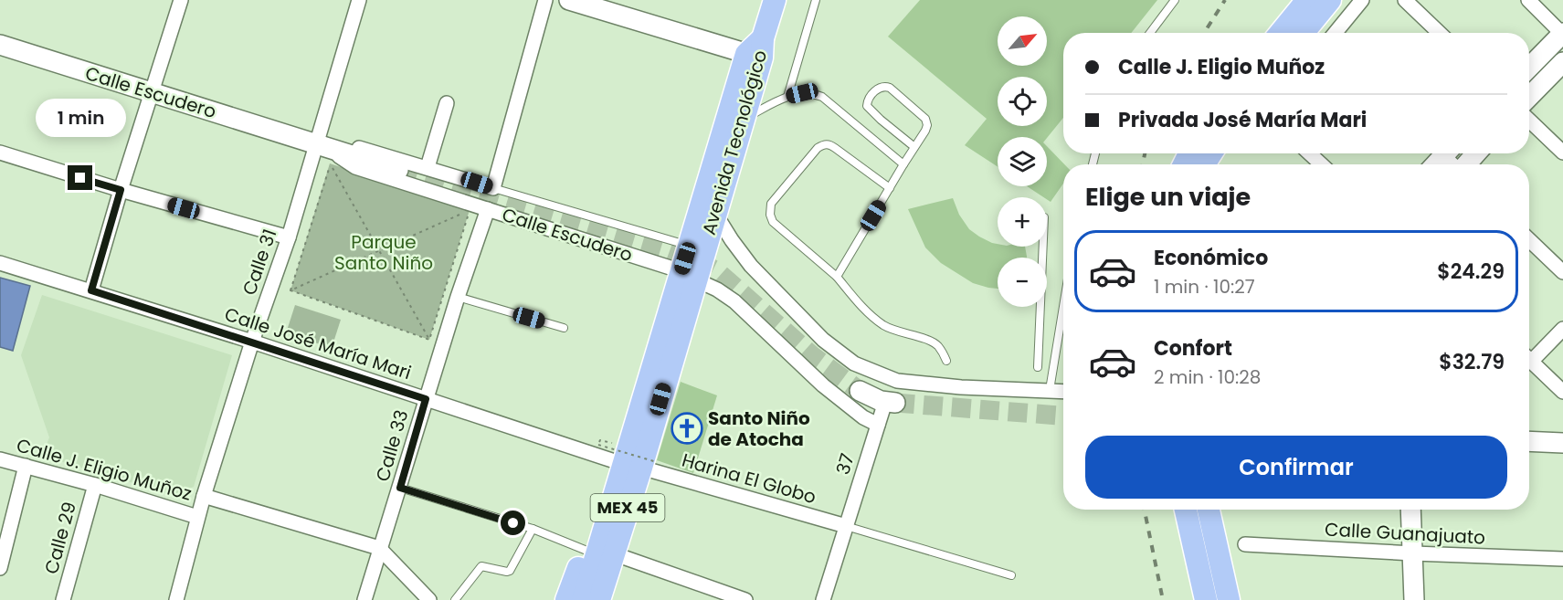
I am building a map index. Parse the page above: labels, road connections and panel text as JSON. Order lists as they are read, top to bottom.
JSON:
{
  "streets": {
    "main road": ["Avenida Tecnológico", "MEX 45"],
    "street": [
      "Calle Escudero",
      "Calle 31",
      "Calle José María Mari",
      "Calle 33",
      "37",
      "Calle J. Eligio Muñoz",
      "Harina El Globo",
      "Calle Guanajuato",
      "Calle 29"
    ]
  },
  "crossings": [
    ["Calle Escudero", "Avenida Tecnológico"],
    ["Calle Escudero", "Calle 31"],
    ["Calle Escudero", "Calle 33"],
    ["Calle Escudero", "37"],
    ["Avenida Tecnológico", "Calle José María Mari"],
    ["Avenida Tecnológico", "Harina El Globo"],
    ["Avenida Tecnológico", "MEX 45"],
    ["Calle 31", "Calle José María Mari"],
    ["Calle 31", "Calle J. Eligio Muñoz"],
    ["Calle José María Mari", "Calle 33"],
    ["Calle José María Mari", "Harina El Globo"],
    ["Calle José María Mari", "MEX 45"],
    ["Calle 33", "Calle J. Eligio Muñoz"],
    ["37", "Harina El Globo"],
    ["Calle J. Eligio Muñoz", "Calle 29"],
    ["Harina El Globo", "MEX 45"]
  ],
  "parks": ["Parque Santo Niño"],
  "places": {
    "church": ["Santo Niño de Atocha"]
  },
  "north": "top right",
  "page": {
    "map_buttons": ["+", "−"],
    "banner": ["Calle J. Eligio Muñoz", "Privada José María Mari"],
    "bubble": "1 min",
    "heading": "Elige un viaje",
    "list": [
      {
        "name": "Económico",
        "note": "1 min · 10:27",
        "value": "$24.29"
      },
      {
        "name": "Confort",
        "note": "2 min · 10:28",
        "value": "$32.79"
      }
    ],
    "buttons": "Confirmar"
  }
}
